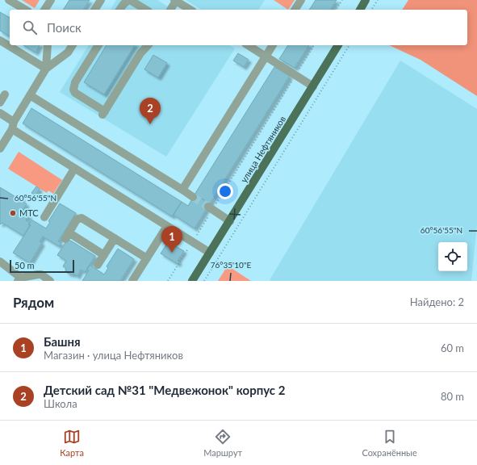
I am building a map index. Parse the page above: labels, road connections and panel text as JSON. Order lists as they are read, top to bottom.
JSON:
{
  "streets": {
    "main road": ["улица Нефтяников"]
  },
  "places": ["МТС"],
  "scale_bar": "50 m",
  "page": {
    "search": "Поиск",
    "pins": ["2", "1"],
    "scale": "50 m",
    "heading": ["Рядом", "Найдено: 2"],
    "list": [
      {
        "mark": "1",
        "name": "Башня",
        "note": "Магазин · улица Нефтяников",
        "value": "60 m"
      },
      {
        "mark": "2",
        "name": "Детский сад №31 \"Медвежонок\" корпус 2",
        "note": "Школа",
        "value": "80 m"
      }
    ],
    "nav": ["Карта", "Маршрут", "Сохранённые"]
  },
  "coordinates": ["60°56'55\"N", "76°35'10\"E"]
}
